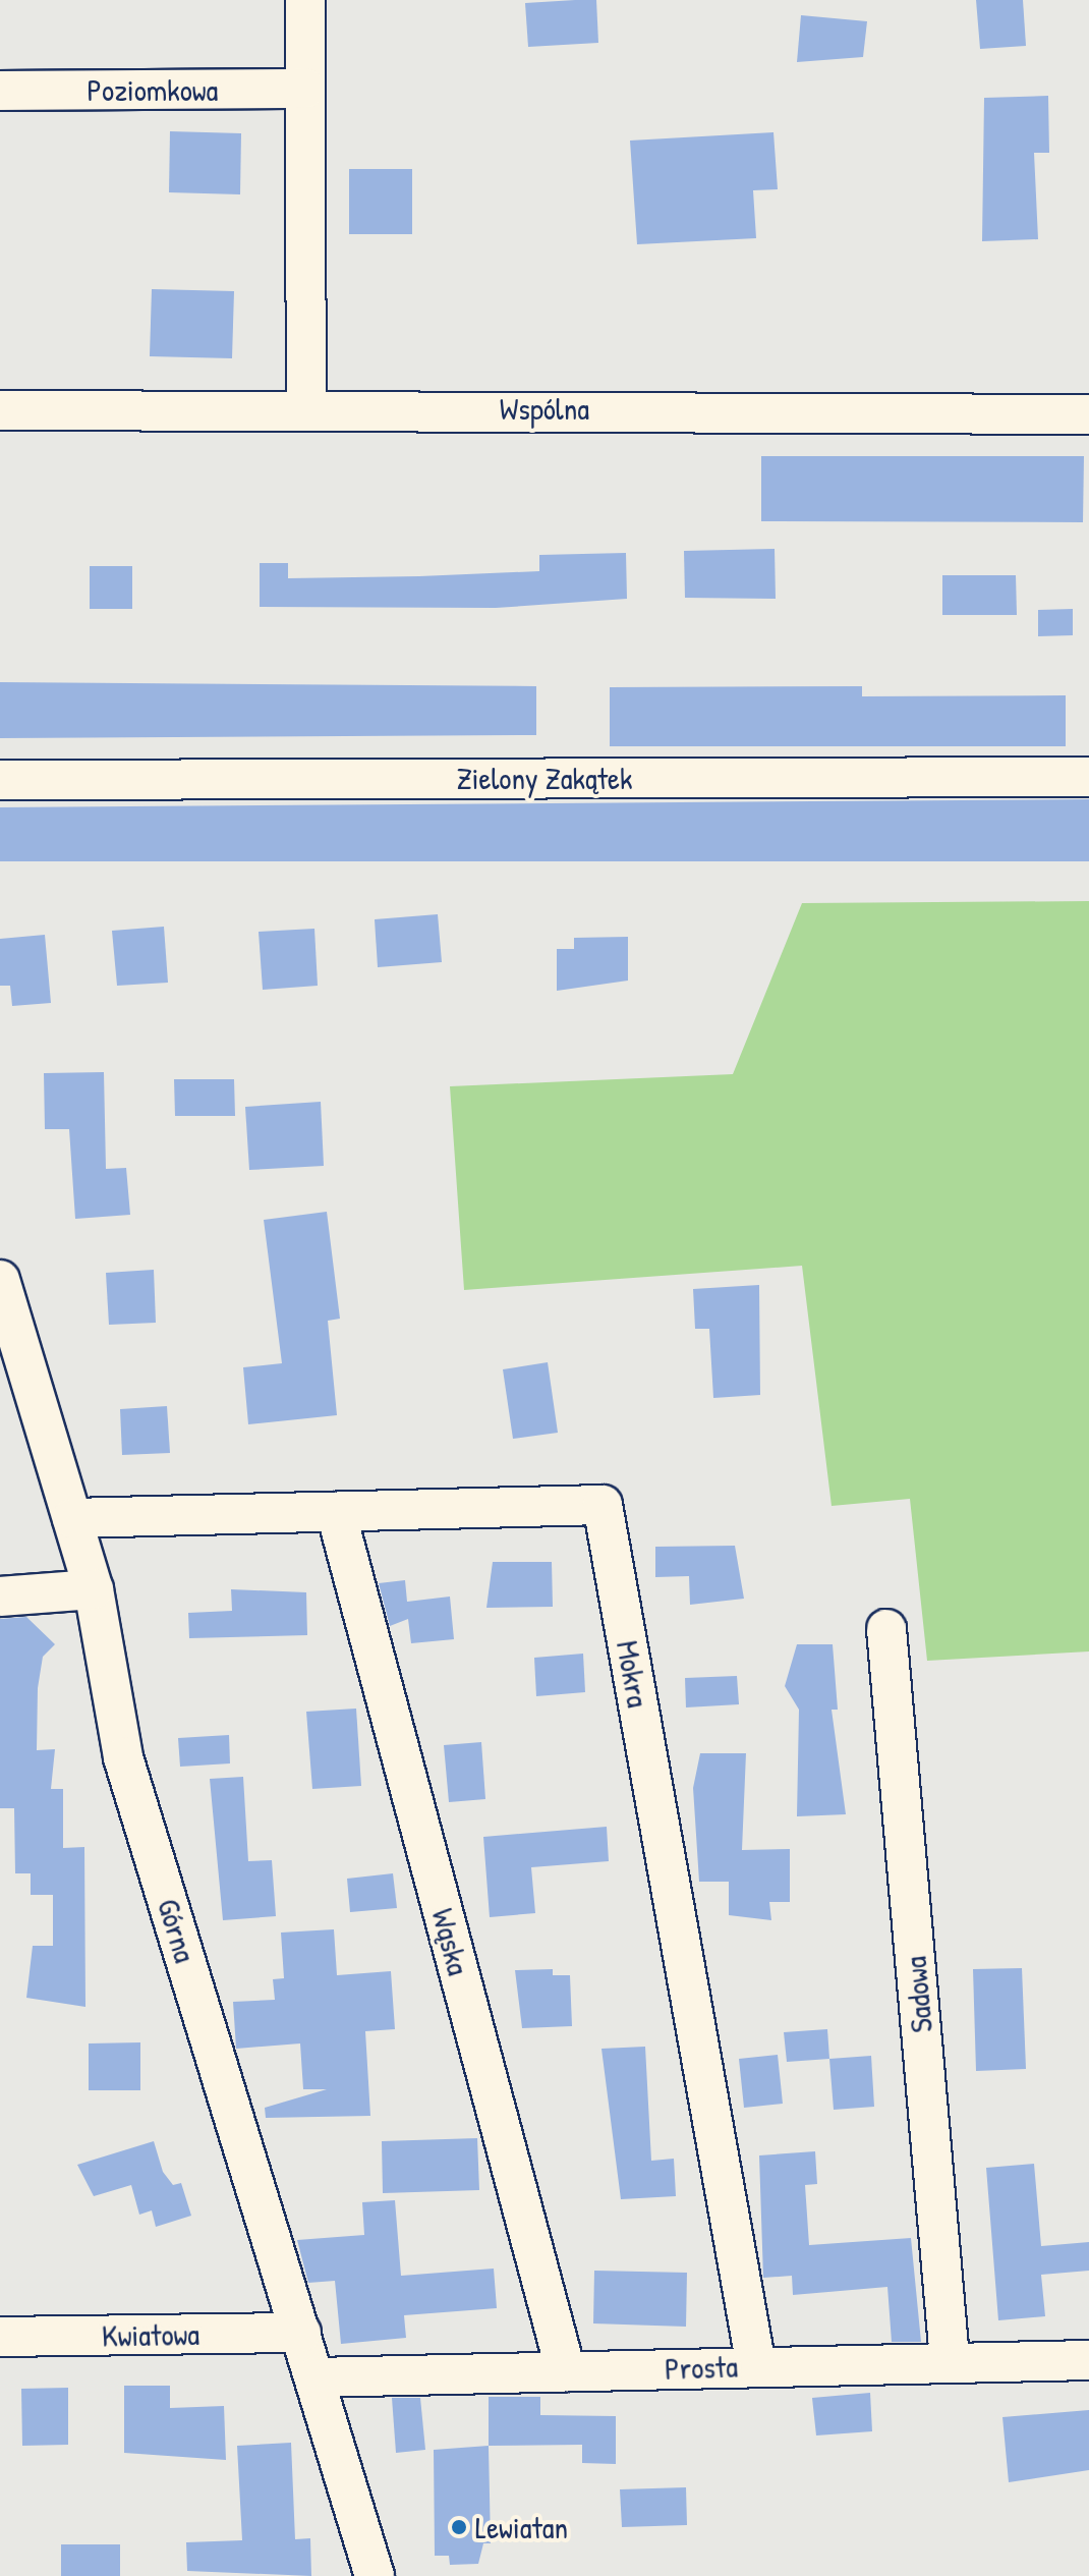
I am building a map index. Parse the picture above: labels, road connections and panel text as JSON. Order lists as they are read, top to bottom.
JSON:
{
  "streets": {
    "street": [
      "Poziomkowa",
      "Wspólna",
      "Zielony Zakątek",
      "Mokra",
      "Górna",
      "Wąska",
      "Sadowa",
      "Kwiatowa",
      "Prosta"
    ]
  },
  "crossings": [
    ["Mokra", "Górna"],
    ["Mokra", "Wąska"],
    ["Mokra", "Prosta"],
    ["Górna", "Kwiatowa"],
    ["Górna", "Prosta"],
    ["Wąska", "Prosta"],
    ["Sadowa", "Prosta"]
  ],
  "places": ["Lewiatan"]
}
